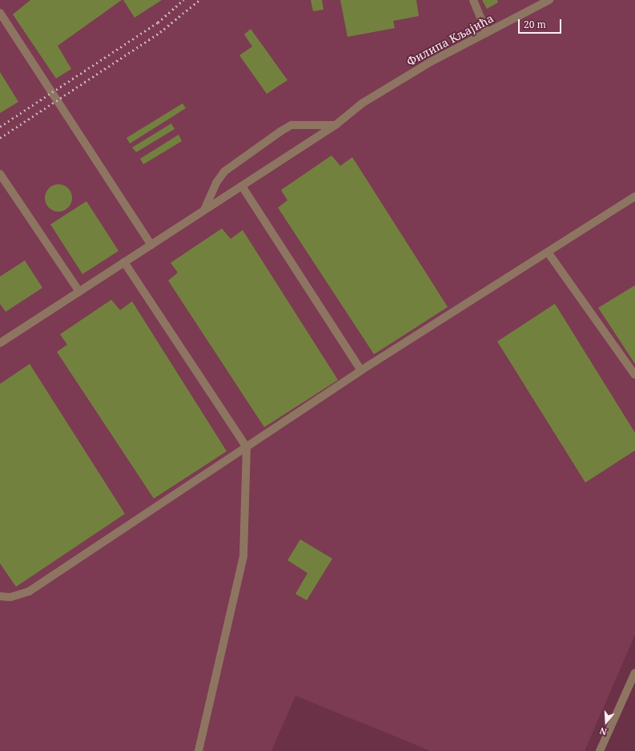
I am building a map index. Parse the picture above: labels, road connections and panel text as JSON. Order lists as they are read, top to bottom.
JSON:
{
  "streets": {
    "street": ["Филипа Кљајића"]
  },
  "scale_bar": "20 m",
  "north": "bottom"
}
